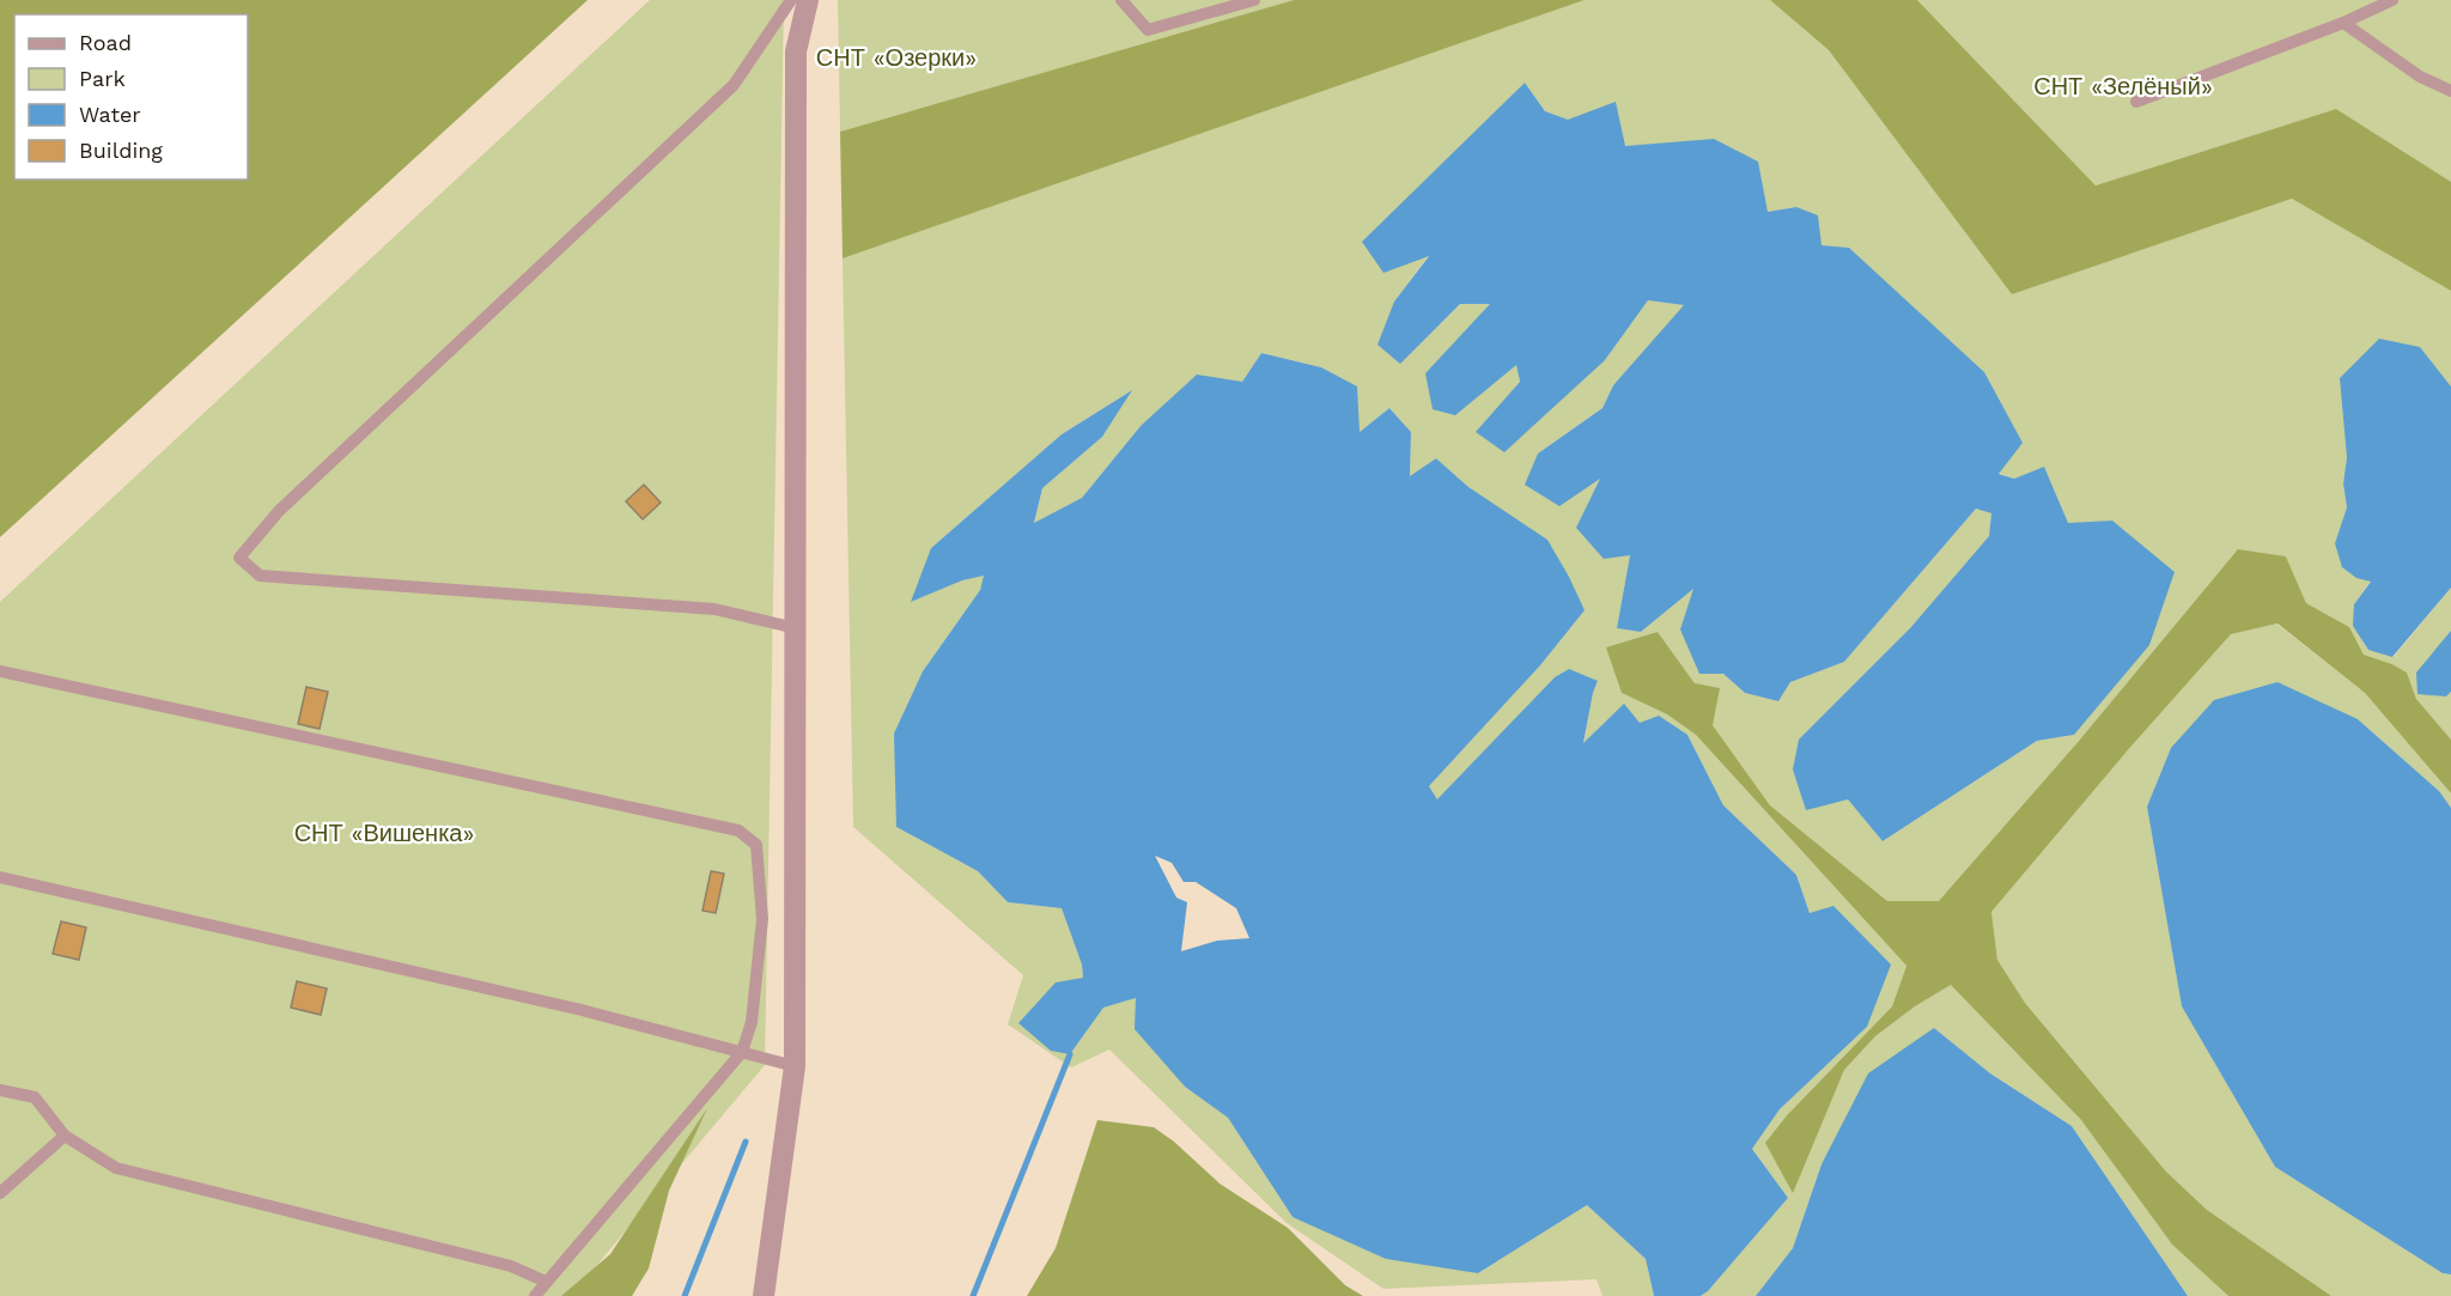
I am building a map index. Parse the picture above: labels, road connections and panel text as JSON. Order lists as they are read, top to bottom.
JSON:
{
  "parks": ["СНТ «Озерки»", "СНТ «Зелёный»", "СНТ «Вишенка»"],
  "legend": [
    "Road",
    "Park",
    "Water",
    "Building"
  ]
}
